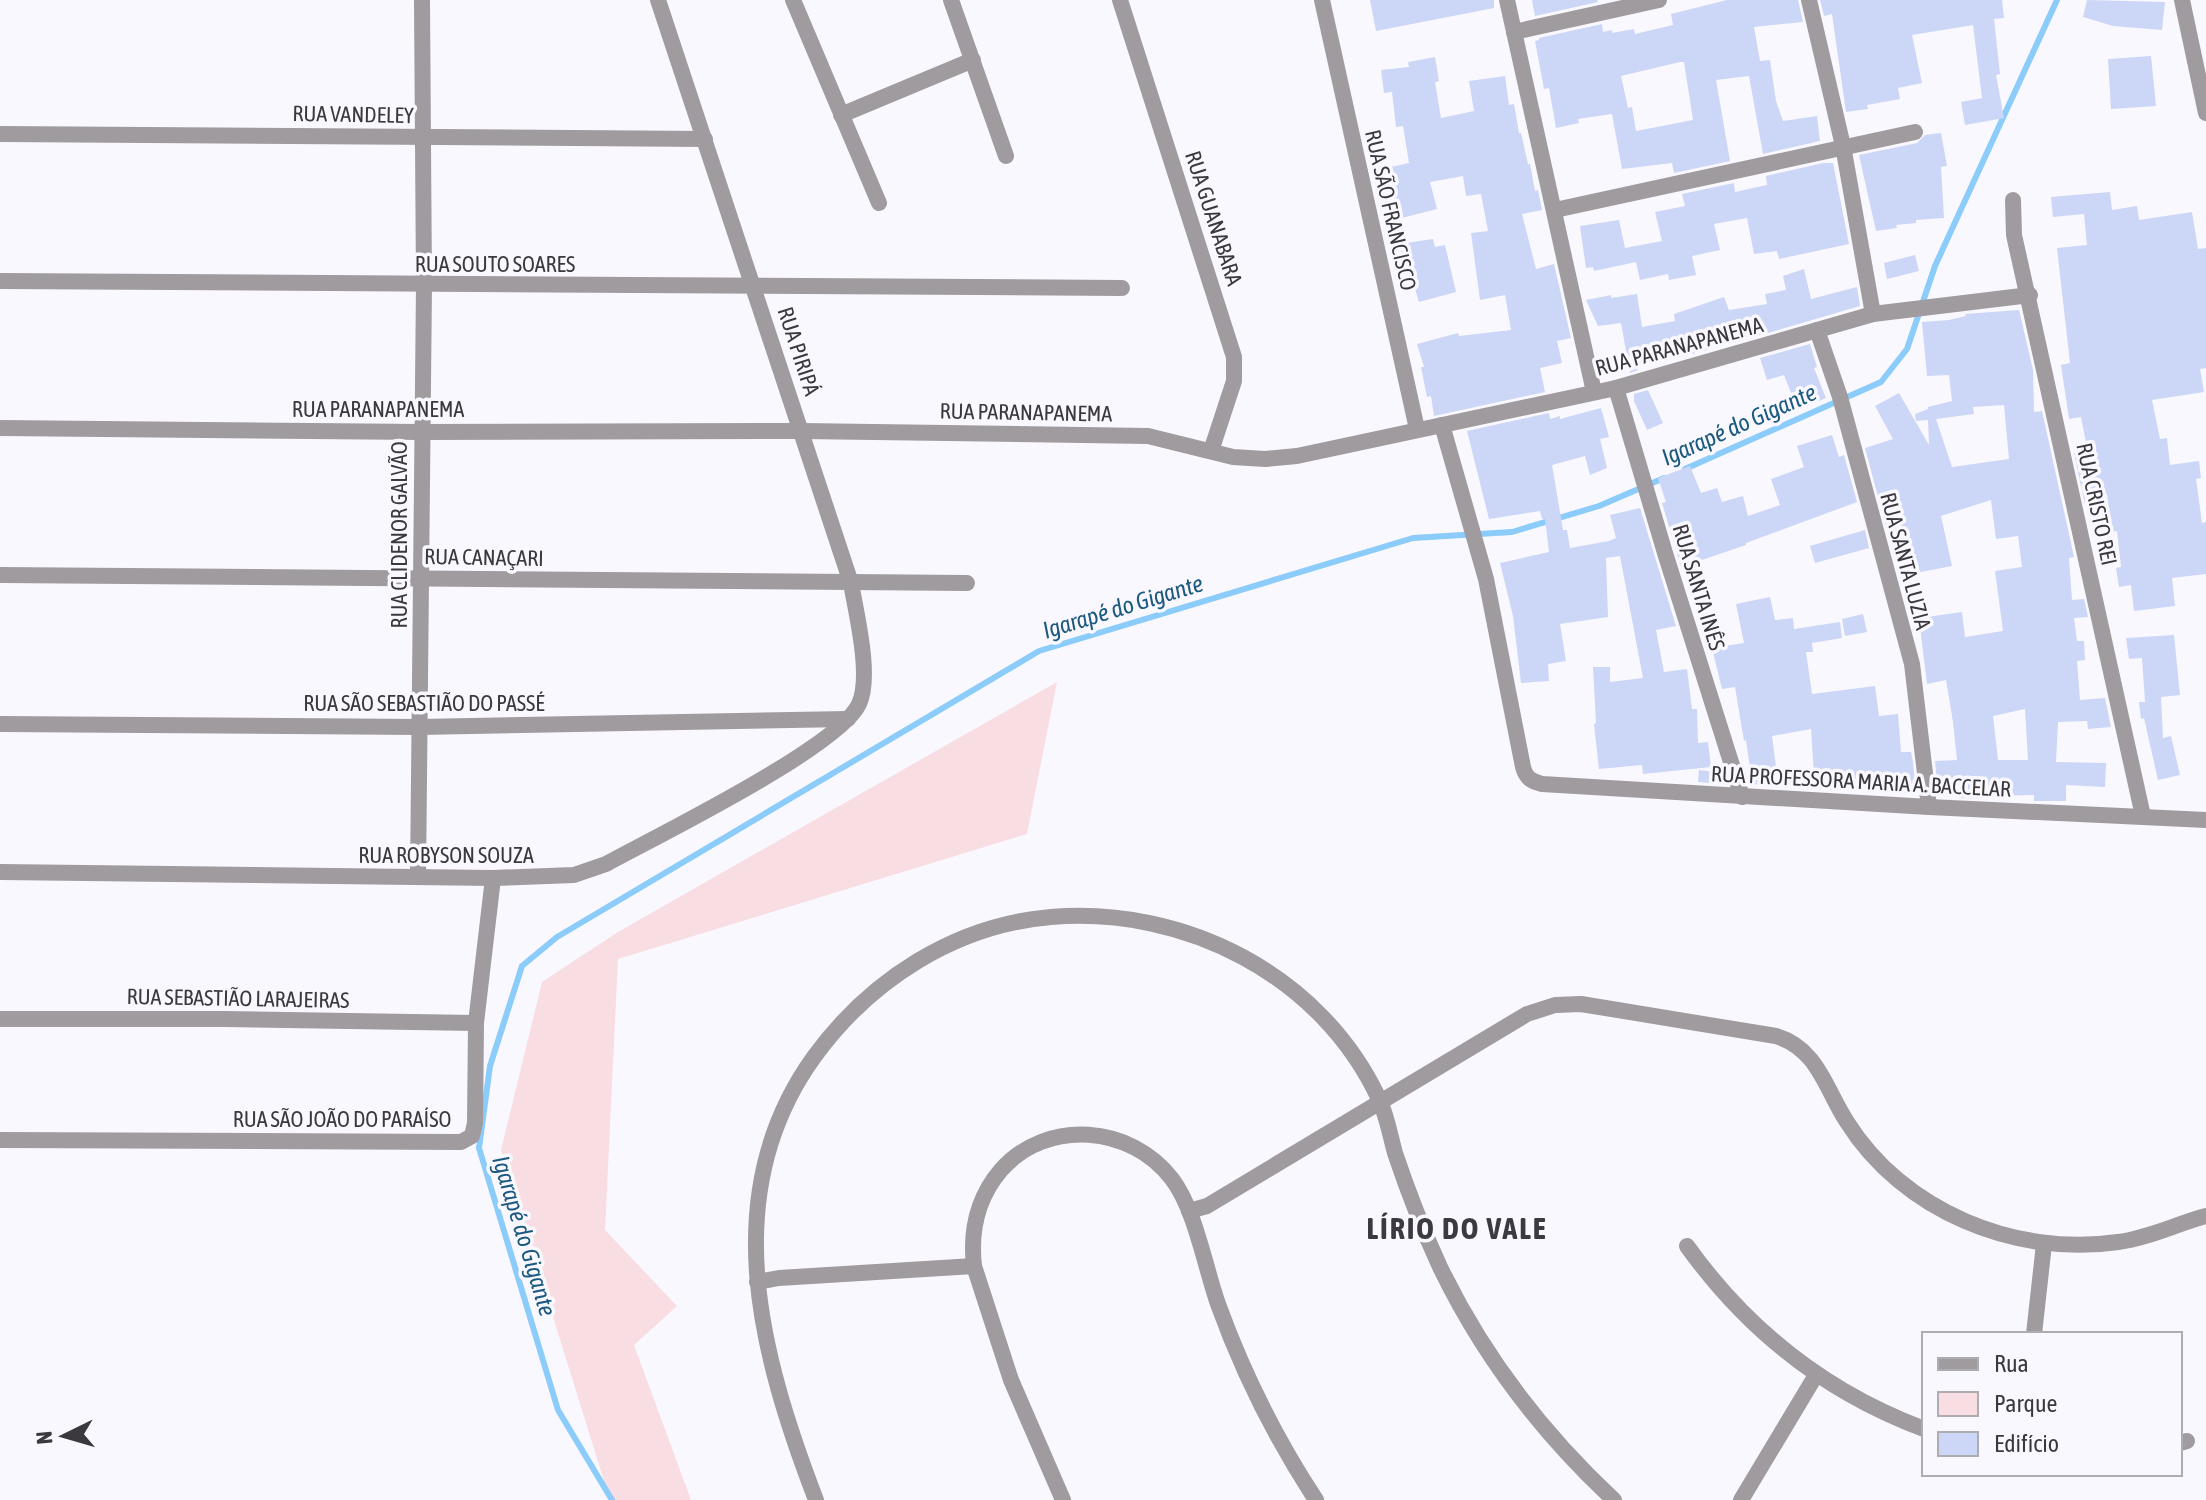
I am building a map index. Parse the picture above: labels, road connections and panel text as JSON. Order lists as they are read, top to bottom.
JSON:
{
  "streets": {
    "street": [
      "RUA VANDELEY",
      "RUA SÃO FRANCISCO",
      "RUA GUANABARA",
      "RUA SOUTO SOARES",
      "RUA PARANAPANEMA",
      "RUA PIRIPÁ",
      "RUA CRISTO REI",
      "RUA CLIDENOR GALVÃO",
      "RUA CANAÇARI",
      "RUA SANTA LUZIA",
      "RUA SANTA INÊS",
      "RUA SÃO SEBASTIÃO DO PASSÉ",
      "RUA PROFESSORA MARIA A. BACCELAR",
      "RUA ROBYSON SOUZA",
      "RUA SEBASTIÃO LARAJEIRAS",
      "RUA SÃO JOÃO DO PARAÍSO"
    ]
  },
  "crossings": [
    ["RUA VANDELEY", "RUA PIRIPÁ"],
    ["RUA VANDELEY", "RUA CLIDENOR GALVÃO"],
    ["RUA SÃO FRANCISCO", "RUA PARANAPANEMA"],
    ["RUA GUANABARA", "RUA PARANAPANEMA"],
    ["RUA SOUTO SOARES", "RUA PIRIPÁ"],
    ["RUA SOUTO SOARES", "RUA CLIDENOR GALVÃO"],
    ["RUA PARANAPANEMA", "RUA PIRIPÁ"],
    ["RUA PARANAPANEMA", "RUA CRISTO REI"],
    ["RUA PARANAPANEMA", "RUA CLIDENOR GALVÃO"],
    ["RUA PARANAPANEMA", "RUA SANTA LUZIA"],
    ["RUA PARANAPANEMA", "RUA SANTA INÊS"],
    ["RUA PARANAPANEMA", "RUA PROFESSORA MARIA A. BACCELAR"],
    ["RUA PIRIPÁ", "RUA CANAÇARI"],
    ["RUA PIRIPÁ", "RUA SÃO SEBASTIÃO DO PASSÉ"],
    ["RUA PIRIPÁ", "RUA ROBYSON SOUZA"],
    ["RUA CRISTO REI", "RUA PROFESSORA MARIA A. BACCELAR"],
    ["RUA CLIDENOR GALVÃO", "RUA CANAÇARI"],
    ["RUA CLIDENOR GALVÃO", "RUA SÃO SEBASTIÃO DO PASSÉ"],
    ["RUA CLIDENOR GALVÃO", "RUA ROBYSON SOUZA"],
    ["RUA SANTA LUZIA", "RUA PROFESSORA MARIA A. BACCELAR"],
    ["RUA SANTA INÊS", "RUA PROFESSORA MARIA A. BACCELAR"],
    ["RUA SÃO SEBASTIÃO DO PASSÉ", "RUA ROBYSON SOUZA"],
    ["RUA ROBYSON SOUZA", "RUA SÃO JOÃO DO PARAÍSO"],
    ["RUA SEBASTIÃO LARAJEIRAS", "RUA SÃO JOÃO DO PARAÍSO"]
  ],
  "districts": ["LÍRIO DO VALE"],
  "water": ["Igarapé do Gigante"],
  "legend": ["Rua", "Parque", "Edifício"],
  "north": "left"
}
